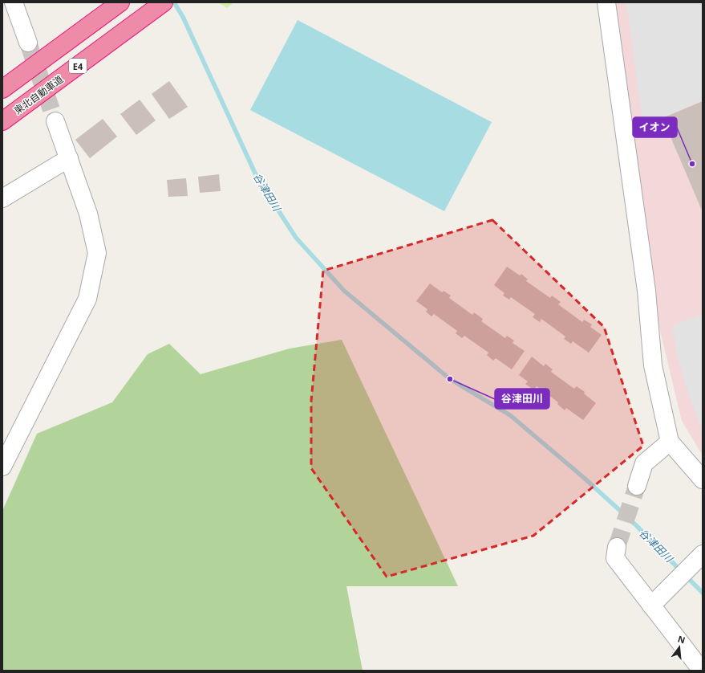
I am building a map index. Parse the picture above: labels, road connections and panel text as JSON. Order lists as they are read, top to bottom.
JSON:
{
  "streets": {
    "highway": ["E4", "東北自動車道"]
  },
  "water": ["谷津田川"],
  "places": ["イオン", "谷津田川"],
  "north": "top"
}
